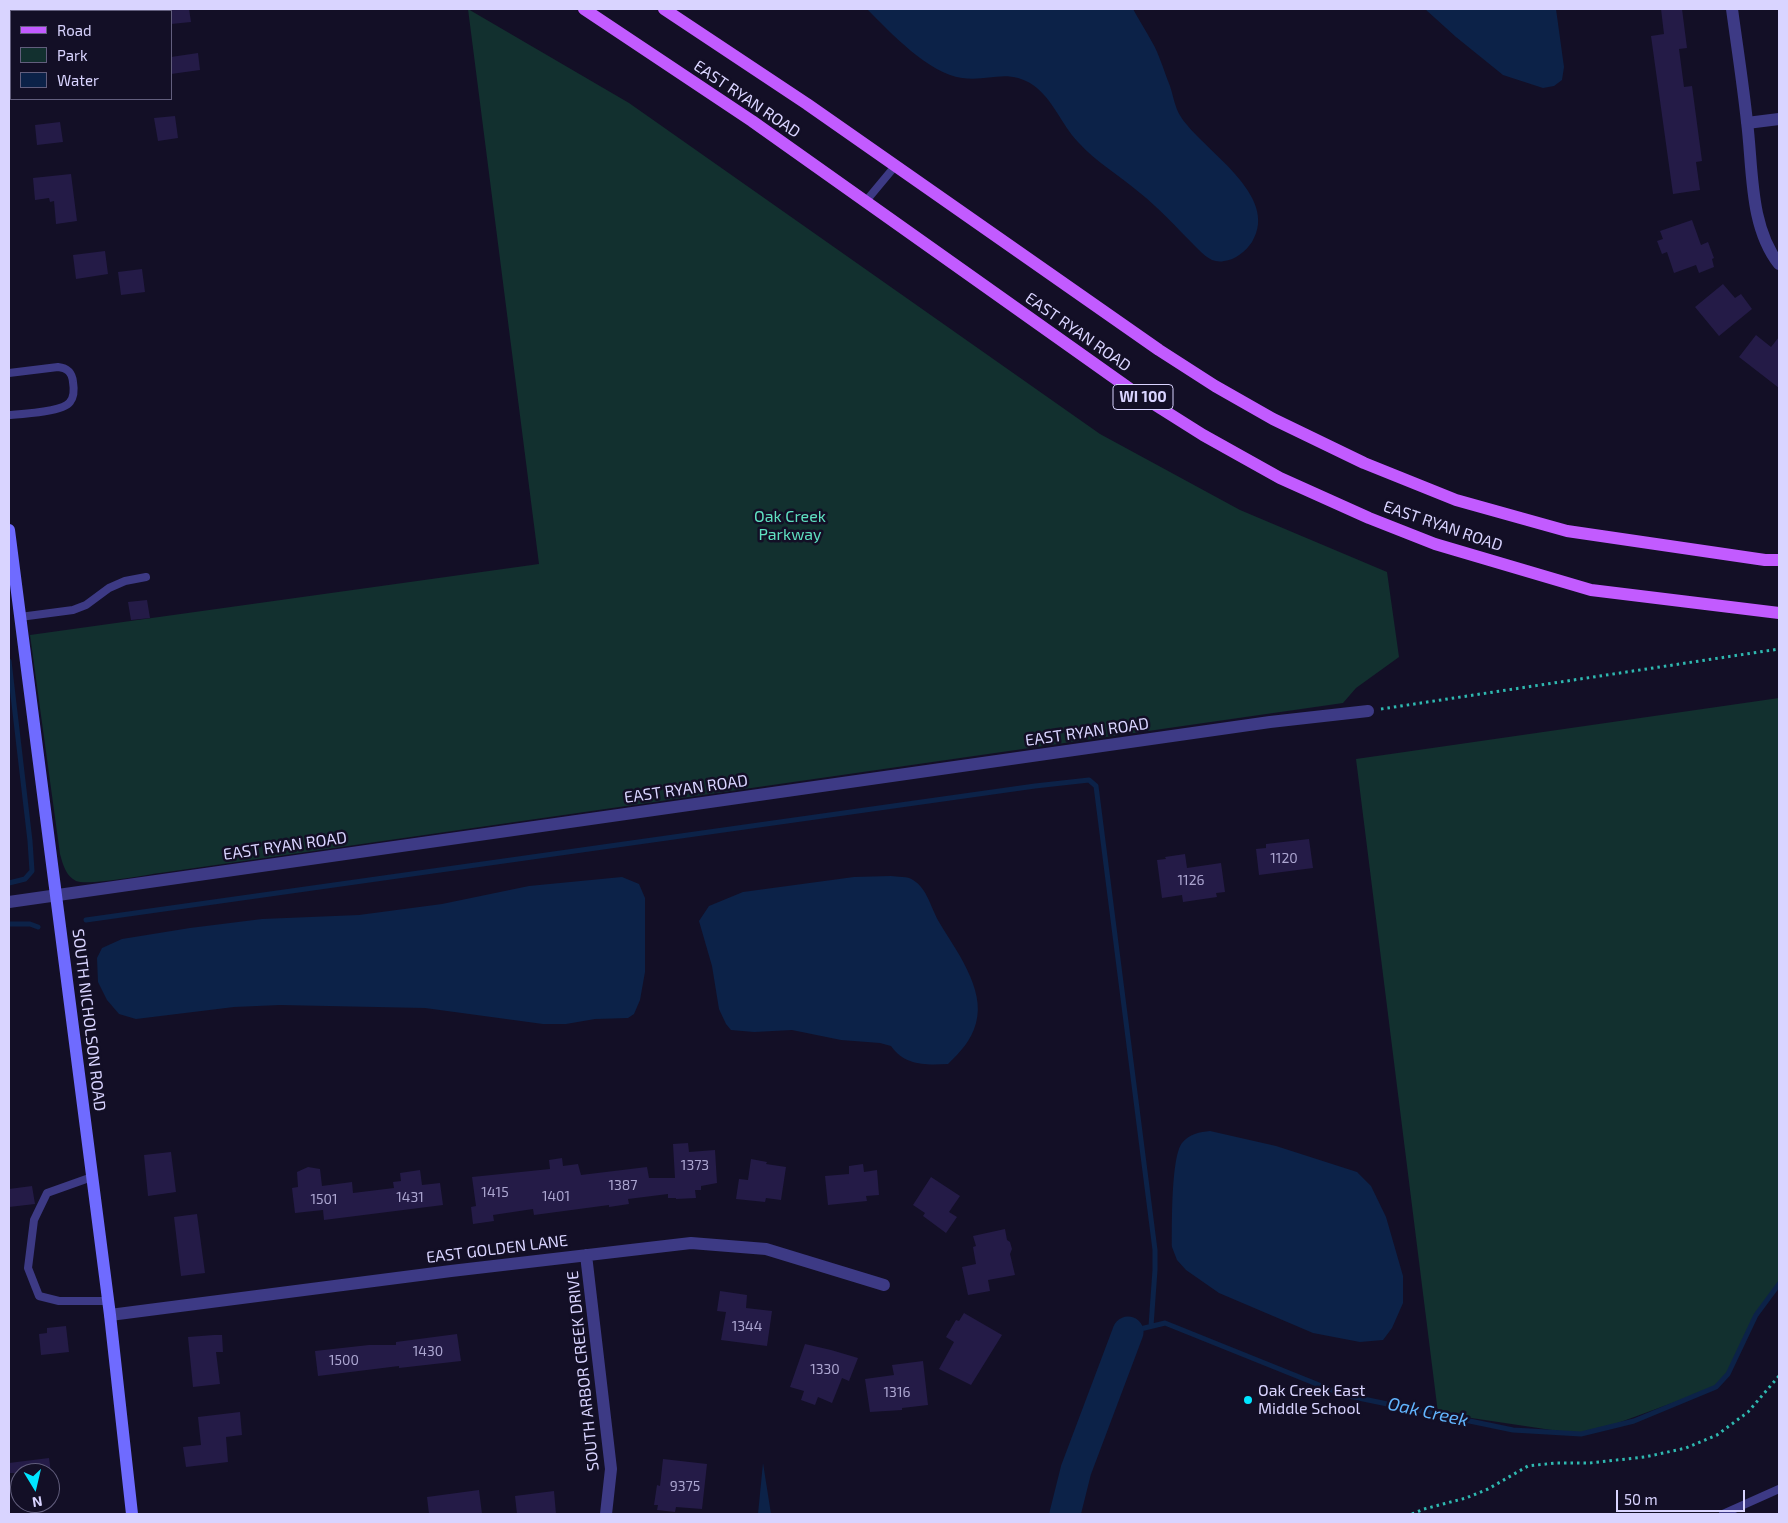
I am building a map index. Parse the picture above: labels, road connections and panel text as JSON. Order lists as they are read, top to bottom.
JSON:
{
  "streets": {
    "main road": ["EAST RYAN ROAD", "WI 100"],
    "street": ["SOUTH NICHOLSON ROAD", "EAST GOLDEN LANE", "SOUTH ARBOR CREEK DRIVE"]
  },
  "crossings": [
    ["EAST RYAN ROAD", "SOUTH NICHOLSON ROAD"],
    ["SOUTH NICHOLSON ROAD", "EAST GOLDEN LANE"],
    ["EAST GOLDEN LANE", "SOUTH ARBOR CREEK DRIVE"]
  ],
  "water": ["Oak Creek"],
  "parks": ["Oak Creek Parkway"],
  "places": ["Oak Creek East Middle School"],
  "house_numbers": [
    "1120",
    "1126",
    "1373",
    "1387",
    "1415",
    "1401",
    "1431",
    "1501",
    "1344",
    "1430",
    "1500",
    "1330",
    "1316",
    "9375"
  ],
  "legend": ["Road", "Park", "Water"],
  "scale_bar": "50 m",
  "north": "bottom"
}
